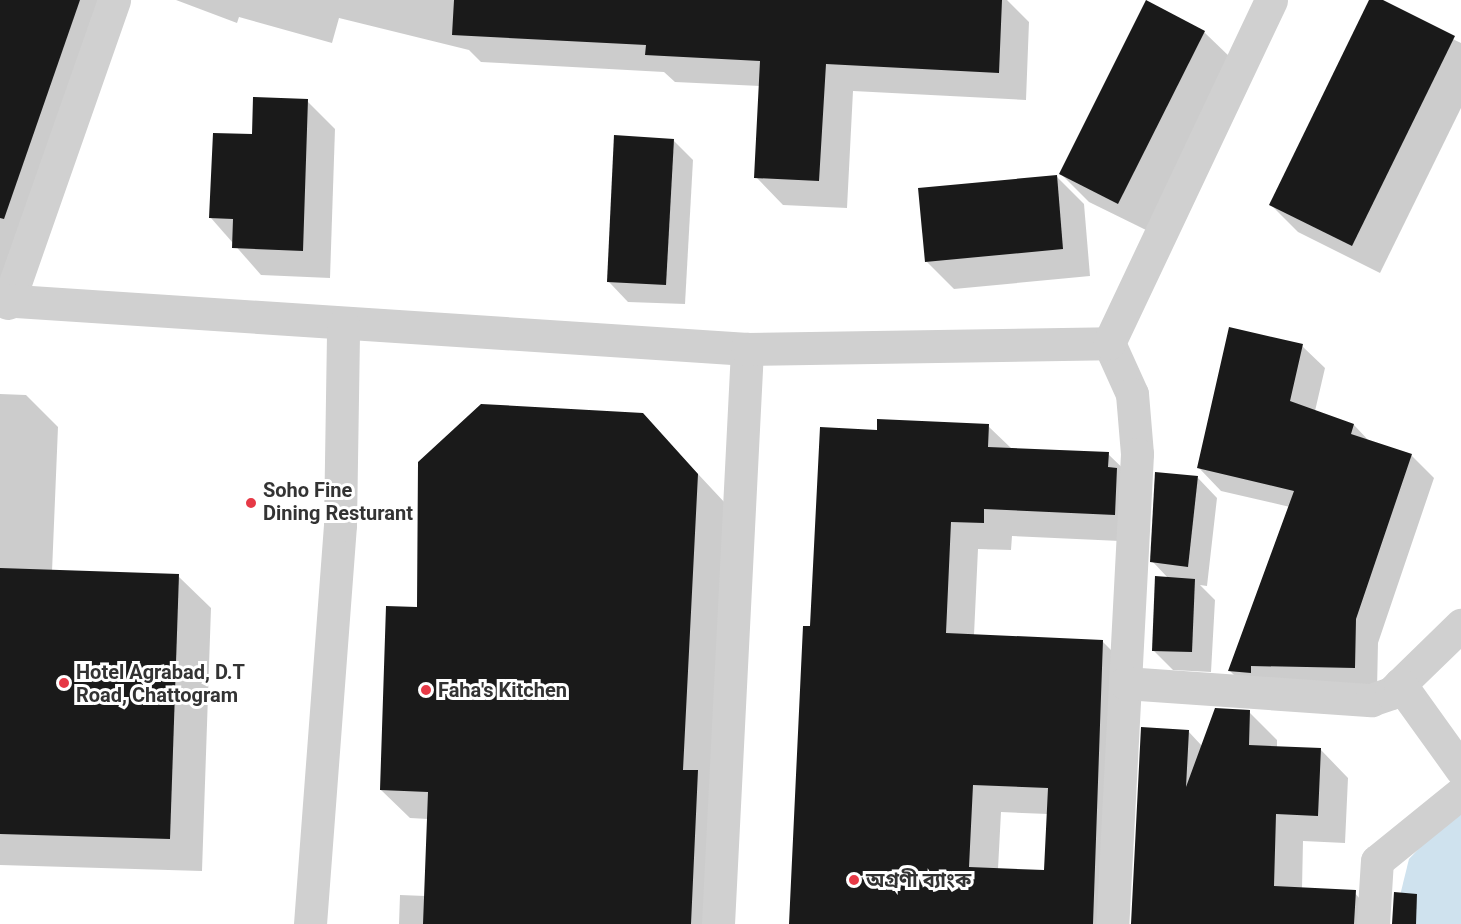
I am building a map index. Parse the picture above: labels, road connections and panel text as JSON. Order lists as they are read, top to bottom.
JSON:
{
  "places": [
    "Soho Fine Dining Resturant",
    "Hotel Agrabad, D.T Road, Chattogram",
    "Faha's Kitchen",
    "অগ্রণী ব্যাংক"
  ]
}
